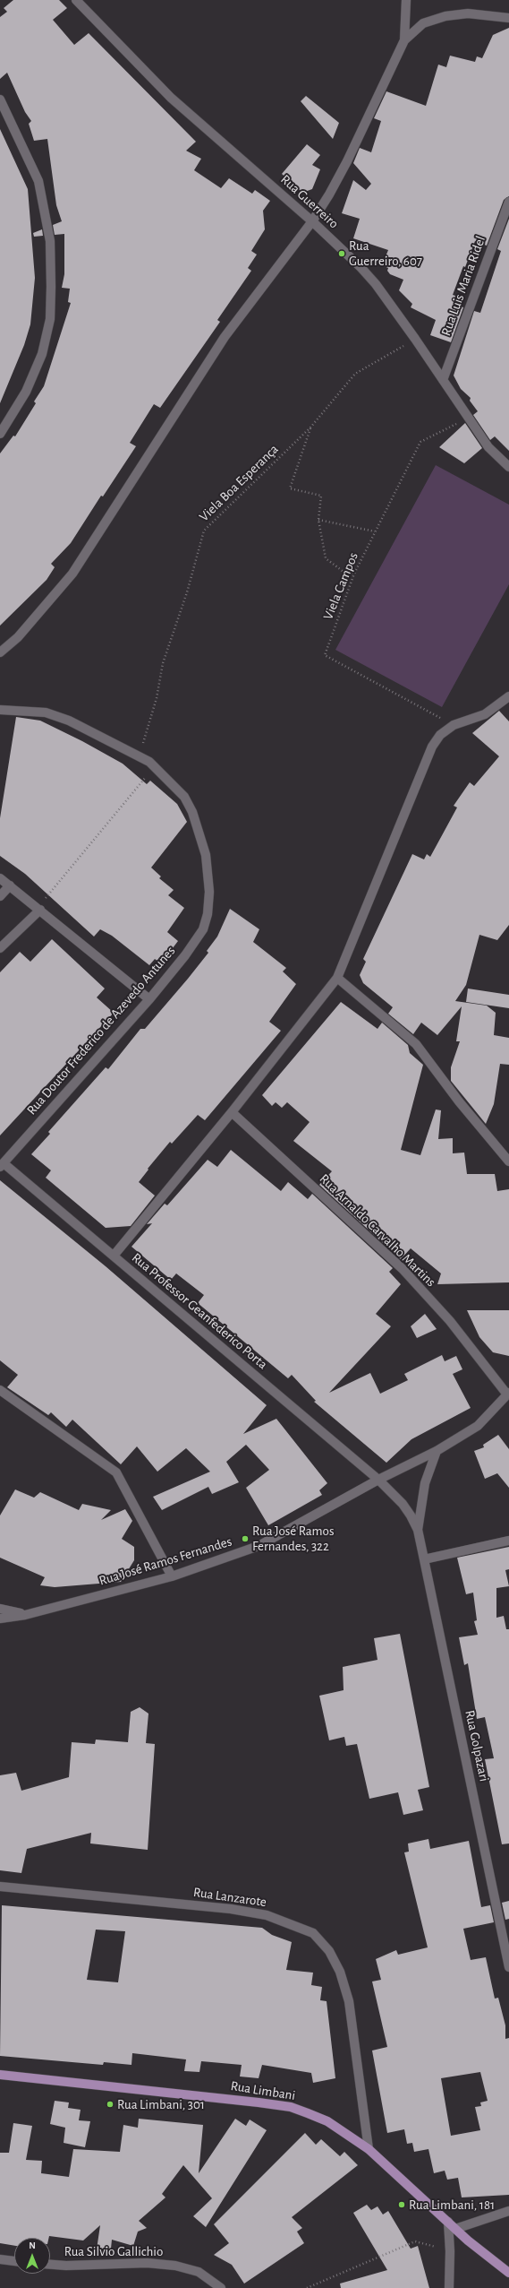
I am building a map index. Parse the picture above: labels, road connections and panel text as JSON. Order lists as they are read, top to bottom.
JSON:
{
  "streets": {
    "main road": ["Rua Limbani"],
    "street": [
      "Rua Guerreiro",
      "Rua Luis Maria Ridel",
      "Rua Doutor Frederico de Azevedo Antunes",
      "Rua Arnaldo Carvalho Martins",
      "Rua Professor Geanfederico Porta",
      "Rua José Ramos Fernandes",
      "Rua Golpazari",
      "Rua Lanzarote",
      "Rua Silvio Gallichio"
    ],
    "path": ["Viela Boa Esperança", "Viela Campos"]
  },
  "crossings": [
    ["Rua Guerreiro", "Rua Luis Maria Ridel"],
    ["Rua Guerreiro", "Viela Boa Esperança"],
    ["Rua Guerreiro", "Viela Campos"],
    ["Viela Boa Esperança", "Rua Doutor Frederico de Azevedo Antunes"],
    ["Rua Doutor Frederico de Azevedo Antunes", "Rua Professor Geanfederico Porta"],
    ["Rua Arnaldo Carvalho Martins", "Rua José Ramos Fernandes"],
    ["Rua Professor Geanfederico Porta", "Rua José Ramos Fernandes"],
    ["Rua Professor Geanfederico Porta", "Rua Golpazari"],
    ["Rua José Ramos Fernandes", "Rua Golpazari"],
    ["Rua Lanzarote", "Rua Limbani"]
  ],
  "places": [
    "Rua Guerreiro, 607",
    "Rua José Ramos Fernandes, 322",
    "Rua Limbani, 301",
    "Rua Limbani, 181"
  ],
  "north": "top"
}
